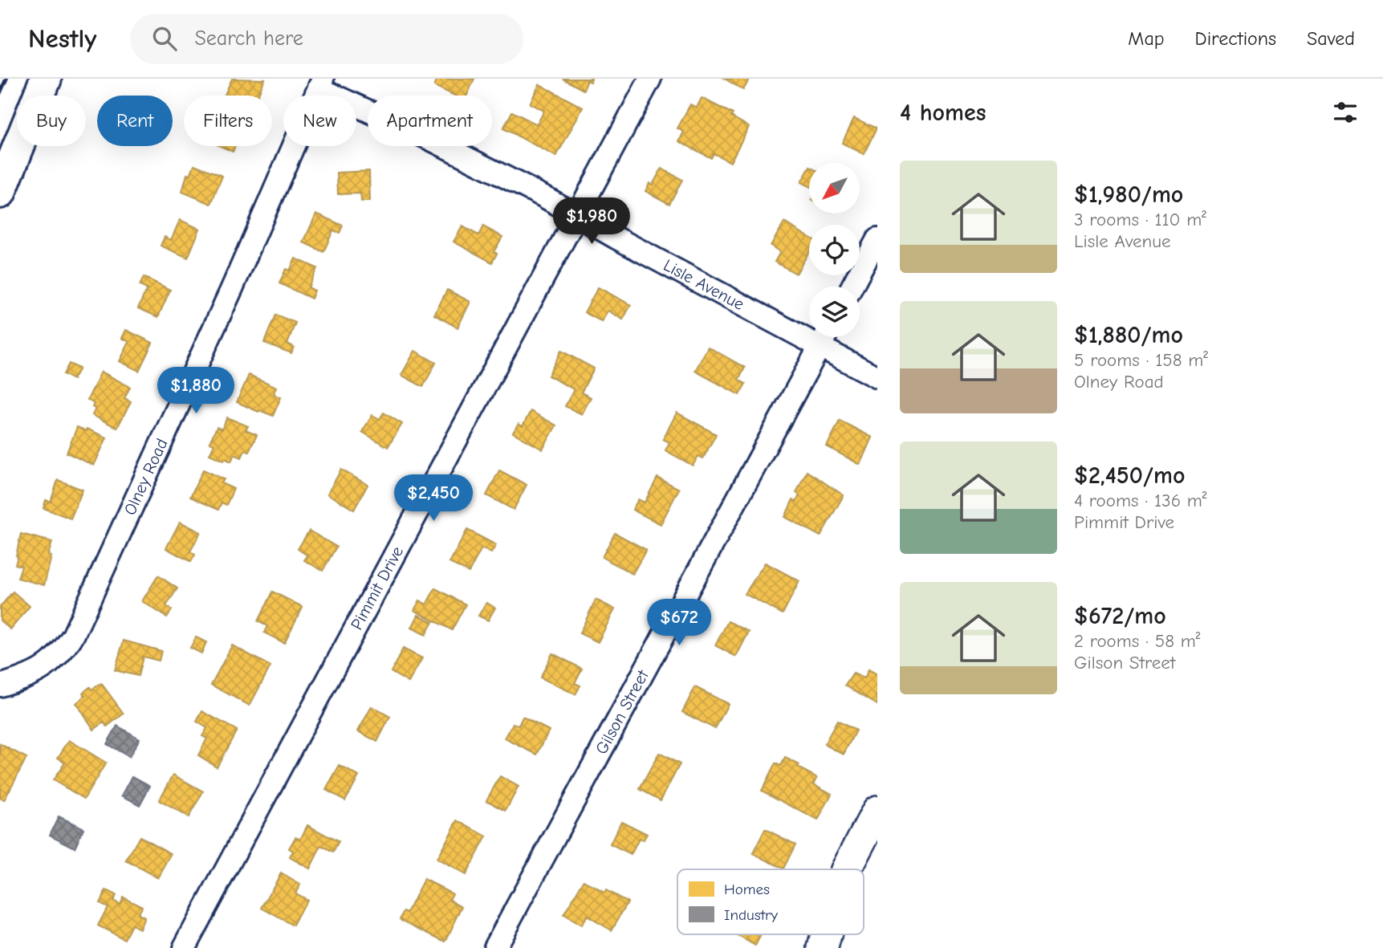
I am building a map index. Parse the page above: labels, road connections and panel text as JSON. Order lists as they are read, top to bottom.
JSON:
{
  "streets": {
    "street": [
      "Lisle Avenue",
      "Olney Road",
      "Pimmit Drive",
      "Gilson Street"
    ]
  },
  "crossings": [
    ["Lisle Avenue", "Olney Road"],
    ["Lisle Avenue", "Pimmit Drive"],
    ["Lisle Avenue", "Gilson Street"]
  ],
  "legend": ["Homes", "Industry"],
  "north": "bottom left",
  "page": {
    "header": "Nestly",
    "search": "Search here",
    "nav": ["Map", "Directions", "Saved"],
    "heading": "4 homes",
    "chip": [
      "Buy",
      "Rent",
      "Filters",
      "New",
      "Apartment"
    ],
    "list": [
      {
        "name": "$1,980/mo",
        "note": "3 rooms · 110 m² · Lisle Avenue"
      },
      {
        "name": "$1,880/mo",
        "note": "5 rooms · 158 m² · Olney Road"
      },
      {
        "name": "$2,450/mo",
        "note": "4 rooms · 136 m² · Pimmit Drive"
      },
      {
        "name": "$672/mo",
        "note": "2 rooms · 58 m² · Gilson Street"
      }
    ],
    "price": [
      "$1,980",
      "$1,880",
      "$2,450",
      "$672"
    ]
  }
}
